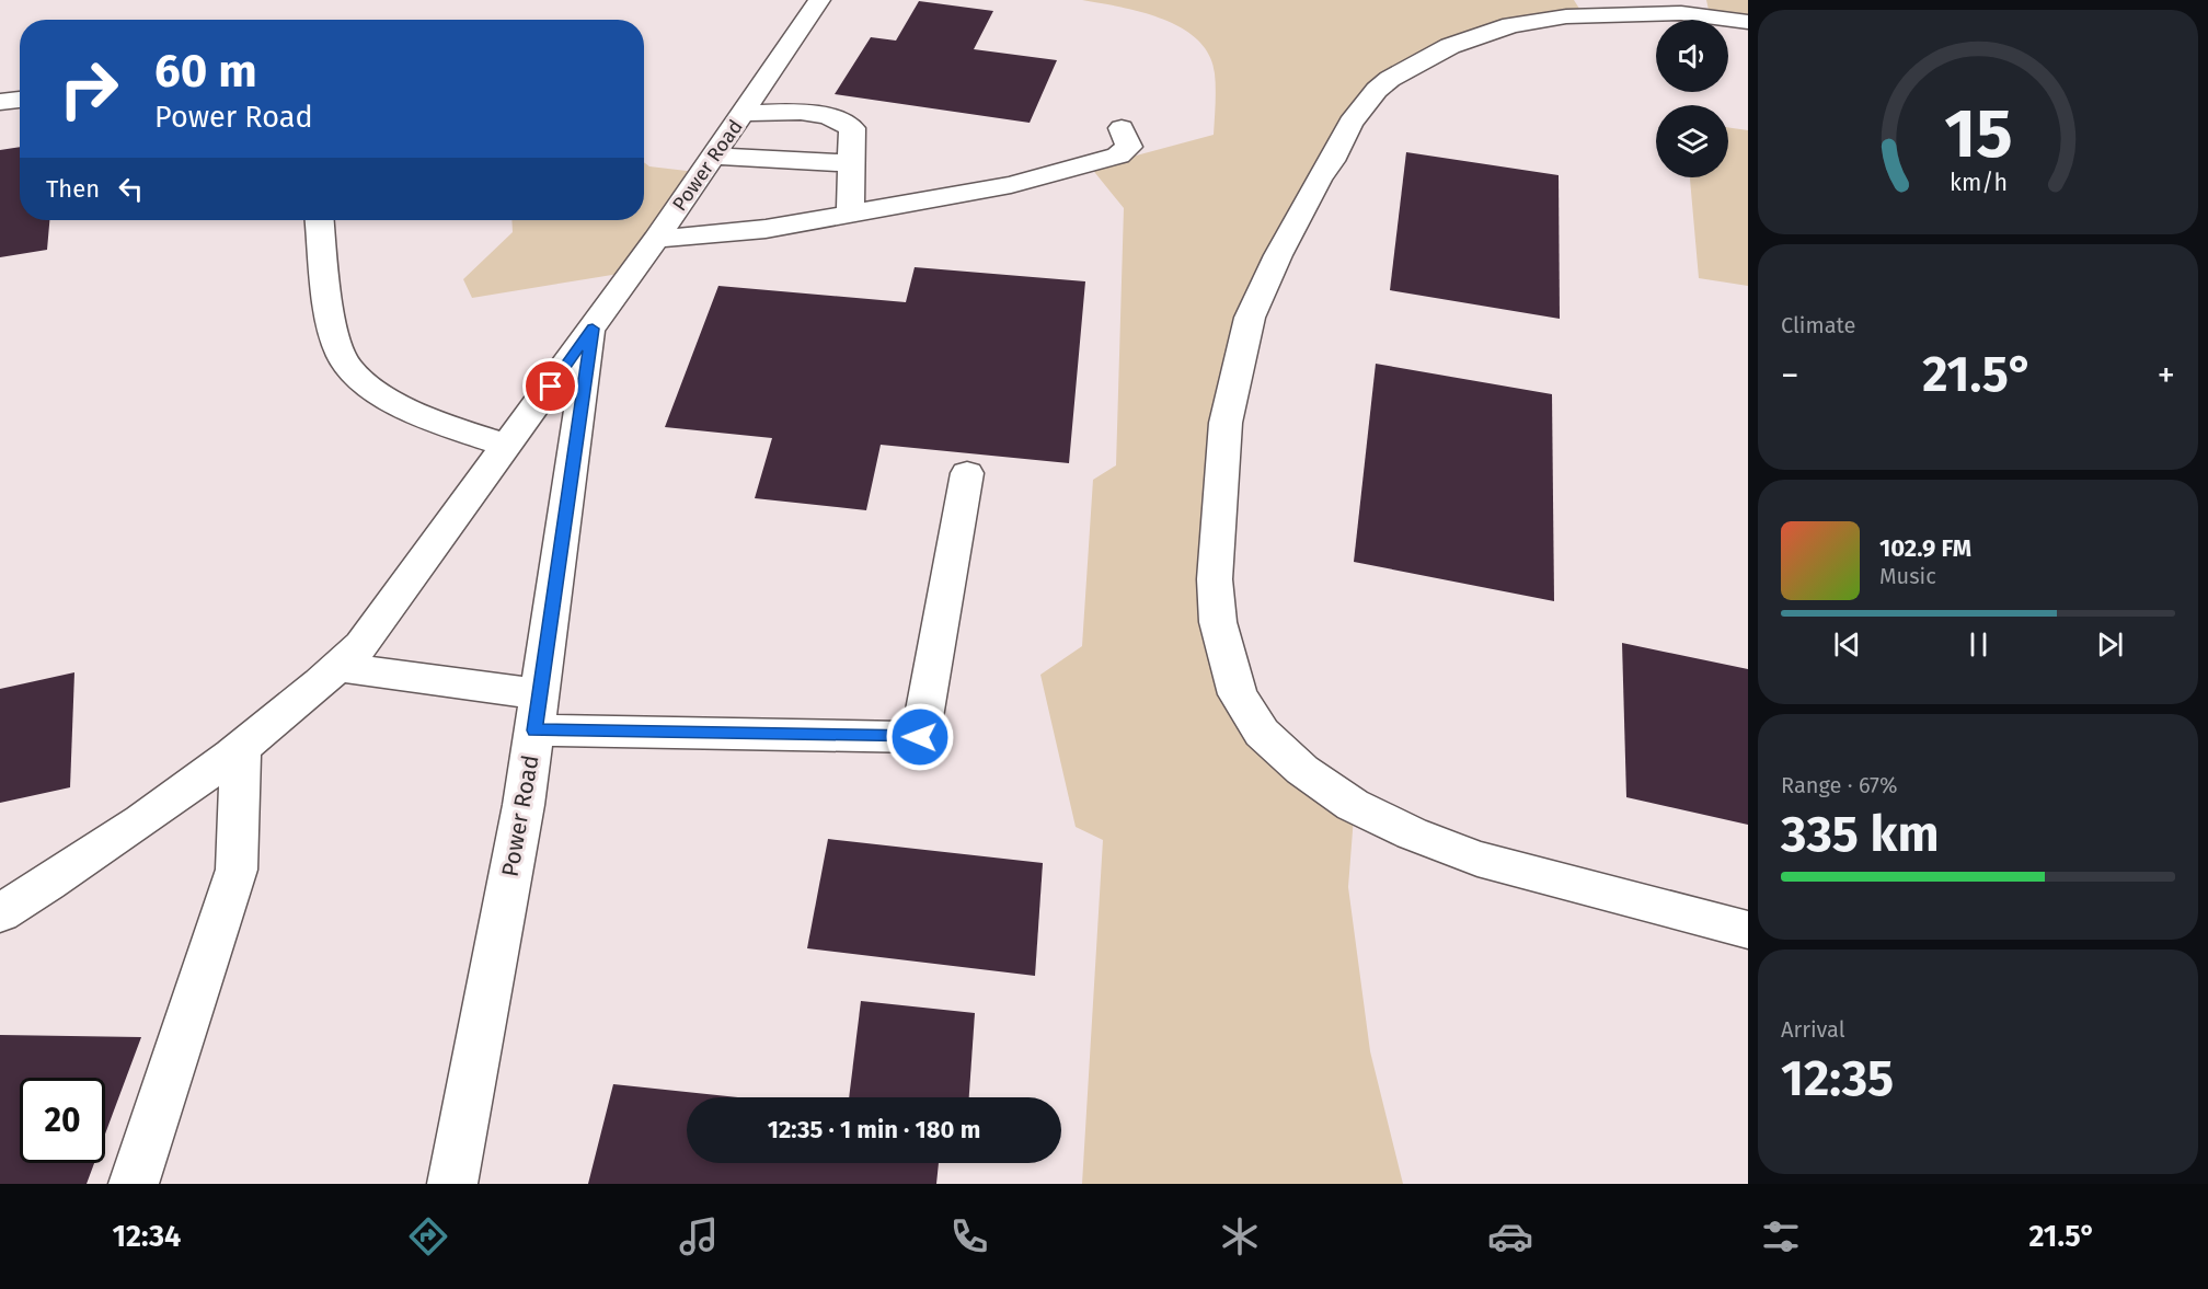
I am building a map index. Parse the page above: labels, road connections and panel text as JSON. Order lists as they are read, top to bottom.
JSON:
{
  "streets": {
    "street": ["Power Road"]
  },
  "page": {
    "turn": ["60 m", "Power Road"],
    "then": "Then",
    "tile": [
      "Climate",
      ["Range · 67%", "335 km"],
      ["Arrival", "12:35"]
    ],
    "heat": ["−", "21.5°", "+"],
    "song": ["102.9 FM", "Music"],
    "limit": "20",
    "trip": "12:35 · 1 min · 180 m",
    "tabs": ["12:34", "21.5°"],
    "gauge": ["15", "km/h"]
  }
}
